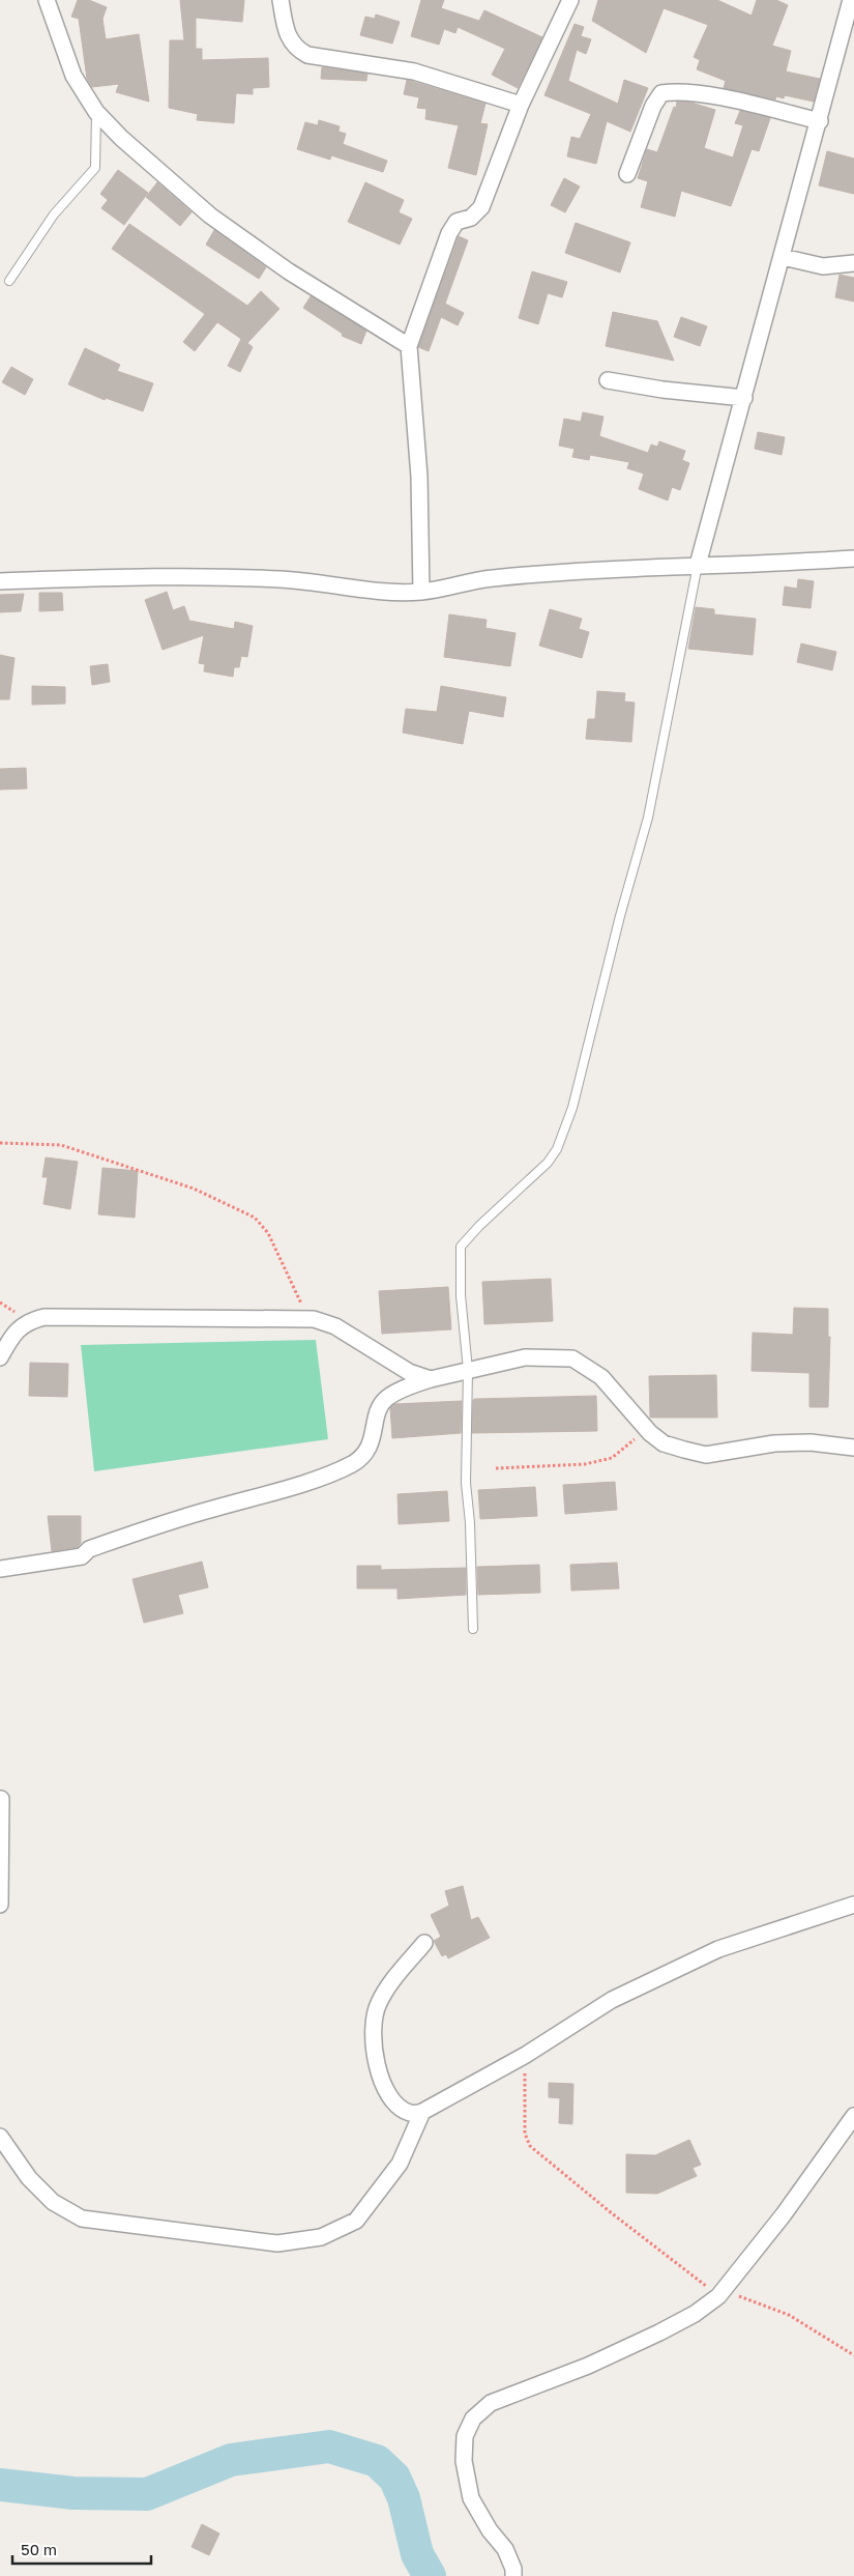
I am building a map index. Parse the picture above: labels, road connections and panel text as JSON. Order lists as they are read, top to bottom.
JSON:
{
  "scale_bar": "50 m"
}
